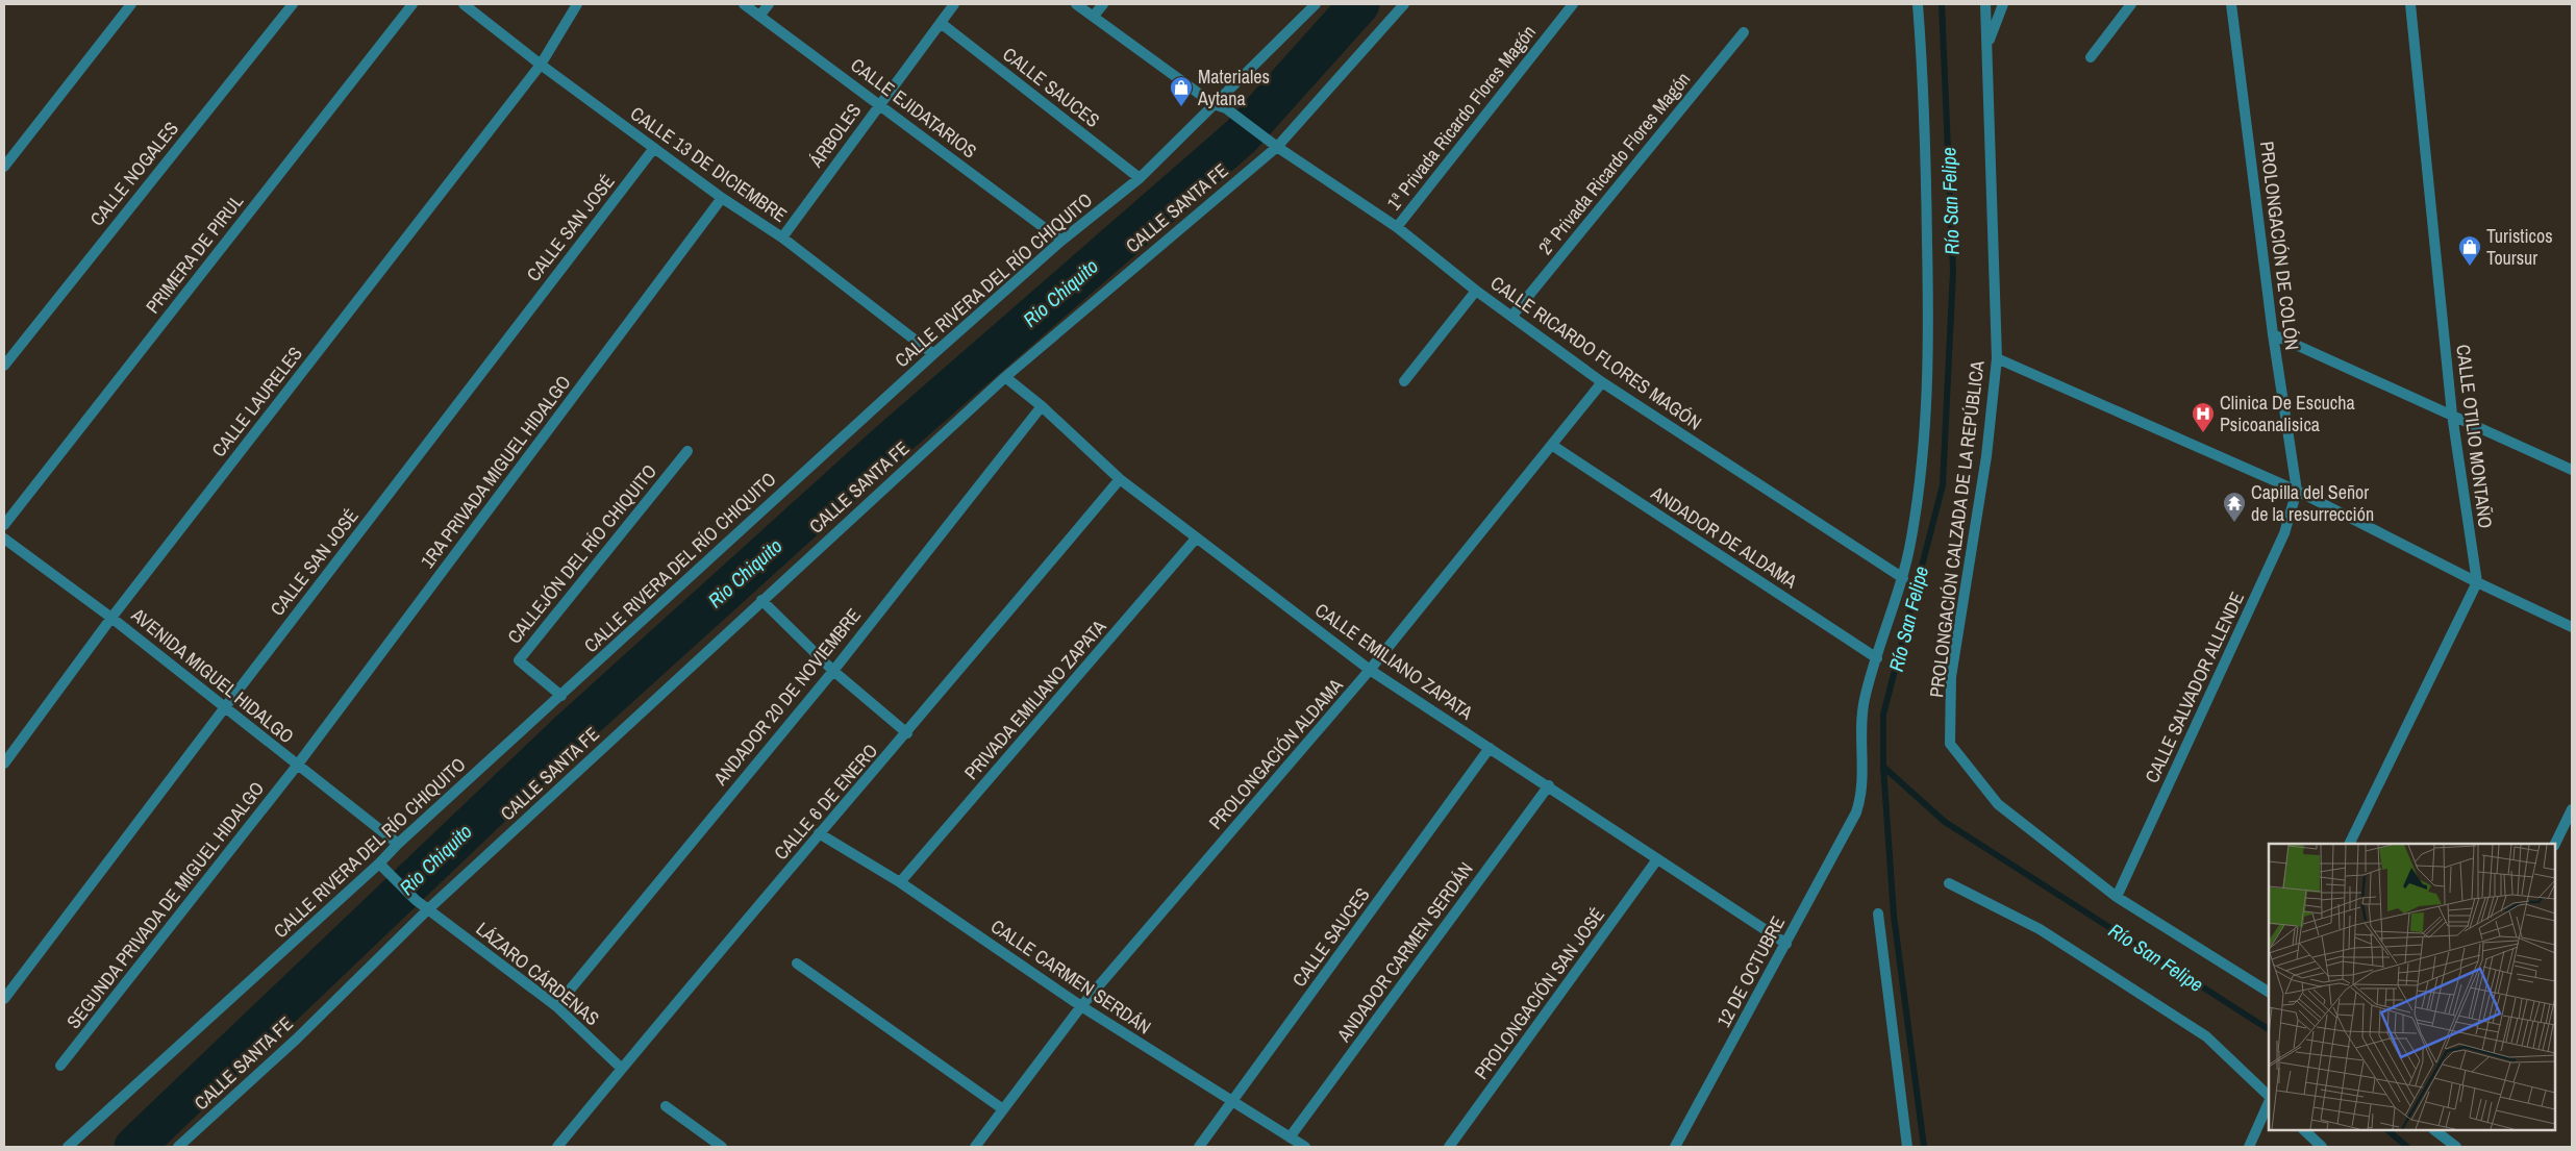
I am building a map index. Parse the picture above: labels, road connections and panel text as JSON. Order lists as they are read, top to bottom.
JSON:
{
  "streets": {
    "street": [
      "CALLE SAUCES",
      "CALLE EJIDATARIOS",
      "1ª Privada Ricardo Flores Magón",
      "ÁRBOLES",
      "2ª Privada Ricardo Flores Magón",
      "CALLE 13 DE DICIEMBRE",
      "CALLE NOGALES",
      "CALLE SANTA FE",
      "CALLE SAN JOSÉ",
      "PROLONGACIÓN DE COLÓN",
      "PRIMERA DE PIRUL",
      "CALLE RIVERA DEL RÍO CHIQUITO",
      "CALLE RICARDO FLORES MAGÓN",
      "CALLE LAURELES",
      "CALLE OTILIO MONTAÑO",
      "1RA PRIVADA MIGUEL HIDALGO",
      "PROLONGACIÓN CALZADA DE LA REPÚBLICA",
      "ANDADOR DE ALDAMA",
      "CALLEJÓN DEL RÍO CHIQUITO",
      "CALLE EMILIANO ZAPATA",
      "AVENIDA MIGUEL HIDALGO",
      "CALLE SALVADOR ALLENDE",
      "ANDADOR 20 DE NOVIEMBRE",
      "PRIVADA EMILIANO ZAPATA",
      "PROLONGACIÓN ALDAMA",
      "CALLE 6 DE ENERO",
      "SEGUNDA PRIVADA DE MIGUEL HIDALGO",
      "ANDADOR CARMEN SERDÁN",
      "12 DE OCTUBRE",
      "LÁZARO CÁRDENAS",
      "CALLE CARMEN SERDÁN",
      "PROLONGACIÓN SAN JOSÉ"
    ]
  },
  "crossings": [
    ["CALLE SAUCES", "ÁRBOLES"],
    ["CALLE SAUCES", "CALLE RIVERA DEL RÍO CHIQUITO"],
    ["CALLE SAUCES", "CALLE EMILIANO ZAPATA"],
    ["CALLE SAUCES", "CALLE CARMEN SERDÁN"],
    ["CALLE EJIDATARIOS", "ÁRBOLES"],
    ["CALLE EJIDATARIOS", "CALLE RIVERA DEL RÍO CHIQUITO"],
    ["1ª Privada Ricardo Flores Magón", "CALLE RICARDO FLORES MAGÓN"],
    ["ÁRBOLES", "CALLE 13 DE DICIEMBRE"],
    ["2ª Privada Ricardo Flores Magón", "CALLE RICARDO FLORES MAGÓN"],
    ["CALLE 13 DE DICIEMBRE", "CALLE SAN JOSÉ"],
    ["CALLE 13 DE DICIEMBRE", "CALLE RIVERA DEL RÍO CHIQUITO"],
    ["CALLE 13 DE DICIEMBRE", "CALLE LAURELES"],
    ["CALLE 13 DE DICIEMBRE", "1RA PRIVADA MIGUEL HIDALGO"],
    ["CALLE SANTA FE", "CALLE RICARDO FLORES MAGÓN"],
    ["CALLE SANTA FE", "CALLE EMILIANO ZAPATA"],
    ["CALLE SANTA FE", "LÁZARO CÁRDENAS"],
    ["CALLE SAN JOSÉ", "AVENIDA MIGUEL HIDALGO"],
    ["PROLONGACIÓN DE COLÓN", "CALLE SALVADOR ALLENDE"],
    ["CALLE RIVERA DEL RÍO CHIQUITO", "CALLE RICARDO FLORES MAGÓN"],
    ["CALLE RIVERA DEL RÍO CHIQUITO", "CALLEJÓN DEL RÍO CHIQUITO"],
    ["CALLE RIVERA DEL RÍO CHIQUITO", "AVENIDA MIGUEL HIDALGO"],
    ["CALLE RIVERA DEL RÍO CHIQUITO", "LÁZARO CÁRDENAS"],
    ["CALLE RICARDO FLORES MAGÓN", "PROLONGACIÓN ALDAMA"],
    ["CALLE LAURELES", "AVENIDA MIGUEL HIDALGO"],
    ["1RA PRIVADA MIGUEL HIDALGO", "AVENIDA MIGUEL HIDALGO"],
    ["1RA PRIVADA MIGUEL HIDALGO", "SEGUNDA PRIVADA DE MIGUEL HIDALGO"],
    ["PROLONGACIÓN CALZADA DE LA REPÚBLICA", "CALLE SALVADOR ALLENDE"],
    ["ANDADOR DE ALDAMA", "PROLONGACIÓN ALDAMA"],
    ["ANDADOR DE ALDAMA", "12 DE OCTUBRE"],
    ["CALLE EMILIANO ZAPATA", "ANDADOR 20 DE NOVIEMBRE"],
    ["CALLE EMILIANO ZAPATA", "PRIVADA EMILIANO ZAPATA"],
    ["CALLE EMILIANO ZAPATA", "PROLONGACIÓN ALDAMA"],
    ["CALLE EMILIANO ZAPATA", "CALLE 6 DE ENERO"],
    ["CALLE EMILIANO ZAPATA", "ANDADOR CARMEN SERDÁN"],
    ["CALLE EMILIANO ZAPATA", "12 DE OCTUBRE"],
    ["CALLE EMILIANO ZAPATA", "PROLONGACIÓN SAN JOSÉ"],
    ["AVENIDA MIGUEL HIDALGO", "SEGUNDA PRIVADA DE MIGUEL HIDALGO"],
    ["ANDADOR 20 DE NOVIEMBRE", "LÁZARO CÁRDENAS"],
    ["PRIVADA EMILIANO ZAPATA", "CALLE CARMEN SERDÁN"],
    ["PROLONGACIÓN ALDAMA", "CALLE CARMEN SERDÁN"],
    ["CALLE 6 DE ENERO", "LÁZARO CÁRDENAS"],
    ["CALLE 6 DE ENERO", "CALLE CARMEN SERDÁN"],
    ["ANDADOR CARMEN SERDÁN", "CALLE CARMEN SERDÁN"]
  ],
  "water": ["Río San Felipe", "Rio Chiquito"],
  "places": {
    "shop": ["Materiales Aytana", "Turisticos Toursur"],
    "hospital": ["Clinica De Escucha Psicoanalisica"],
    "temple": ["Capilla del Señor de la resurrección"]
  }
}
